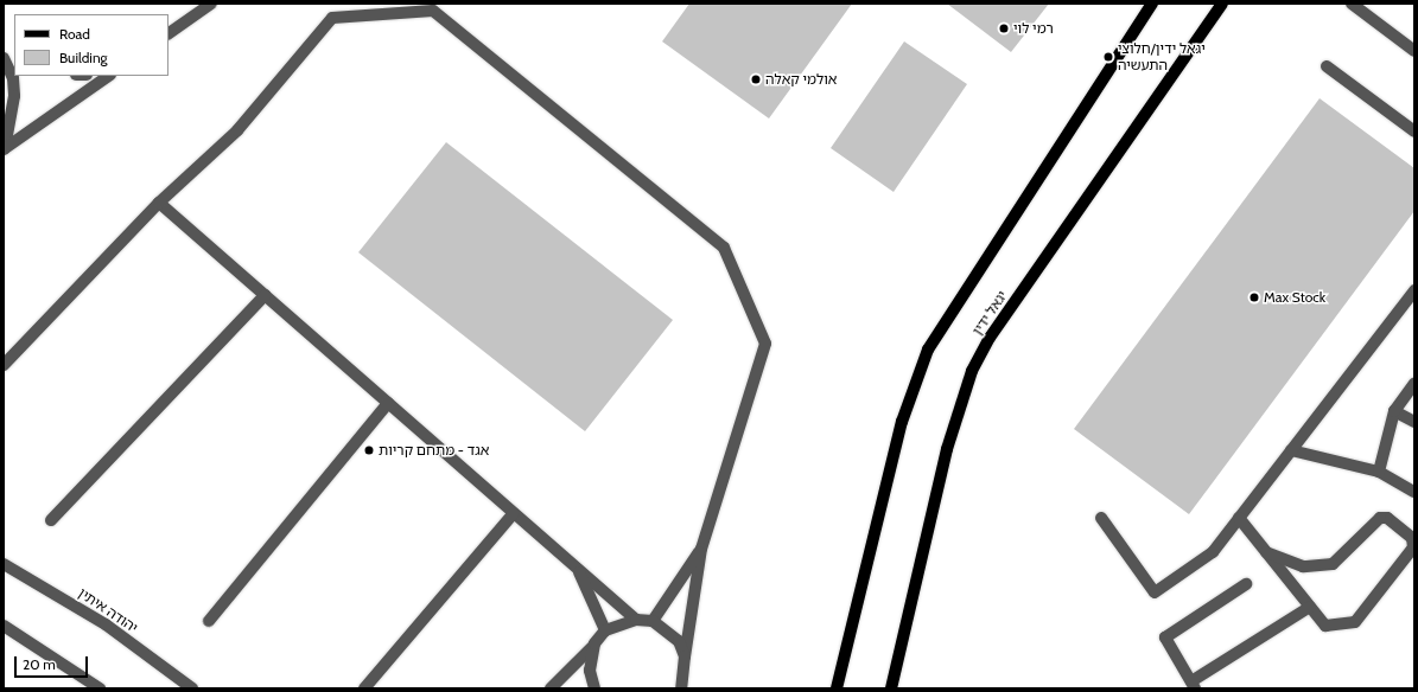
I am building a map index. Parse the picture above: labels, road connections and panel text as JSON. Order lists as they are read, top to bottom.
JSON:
{
  "streets": {
    "main road": ["יגאל ידין"],
    "street": ["יהודה איתין"]
  },
  "places": [
    "רמי לוי",
    "יגאל ידין/חלוצי התעשיה",
    "אולמי קאלה",
    "Max Stock",
    "אגד - מתחם קריות"
  ],
  "legend": ["Road", "Building"],
  "scale_bar": "20 m"
}
